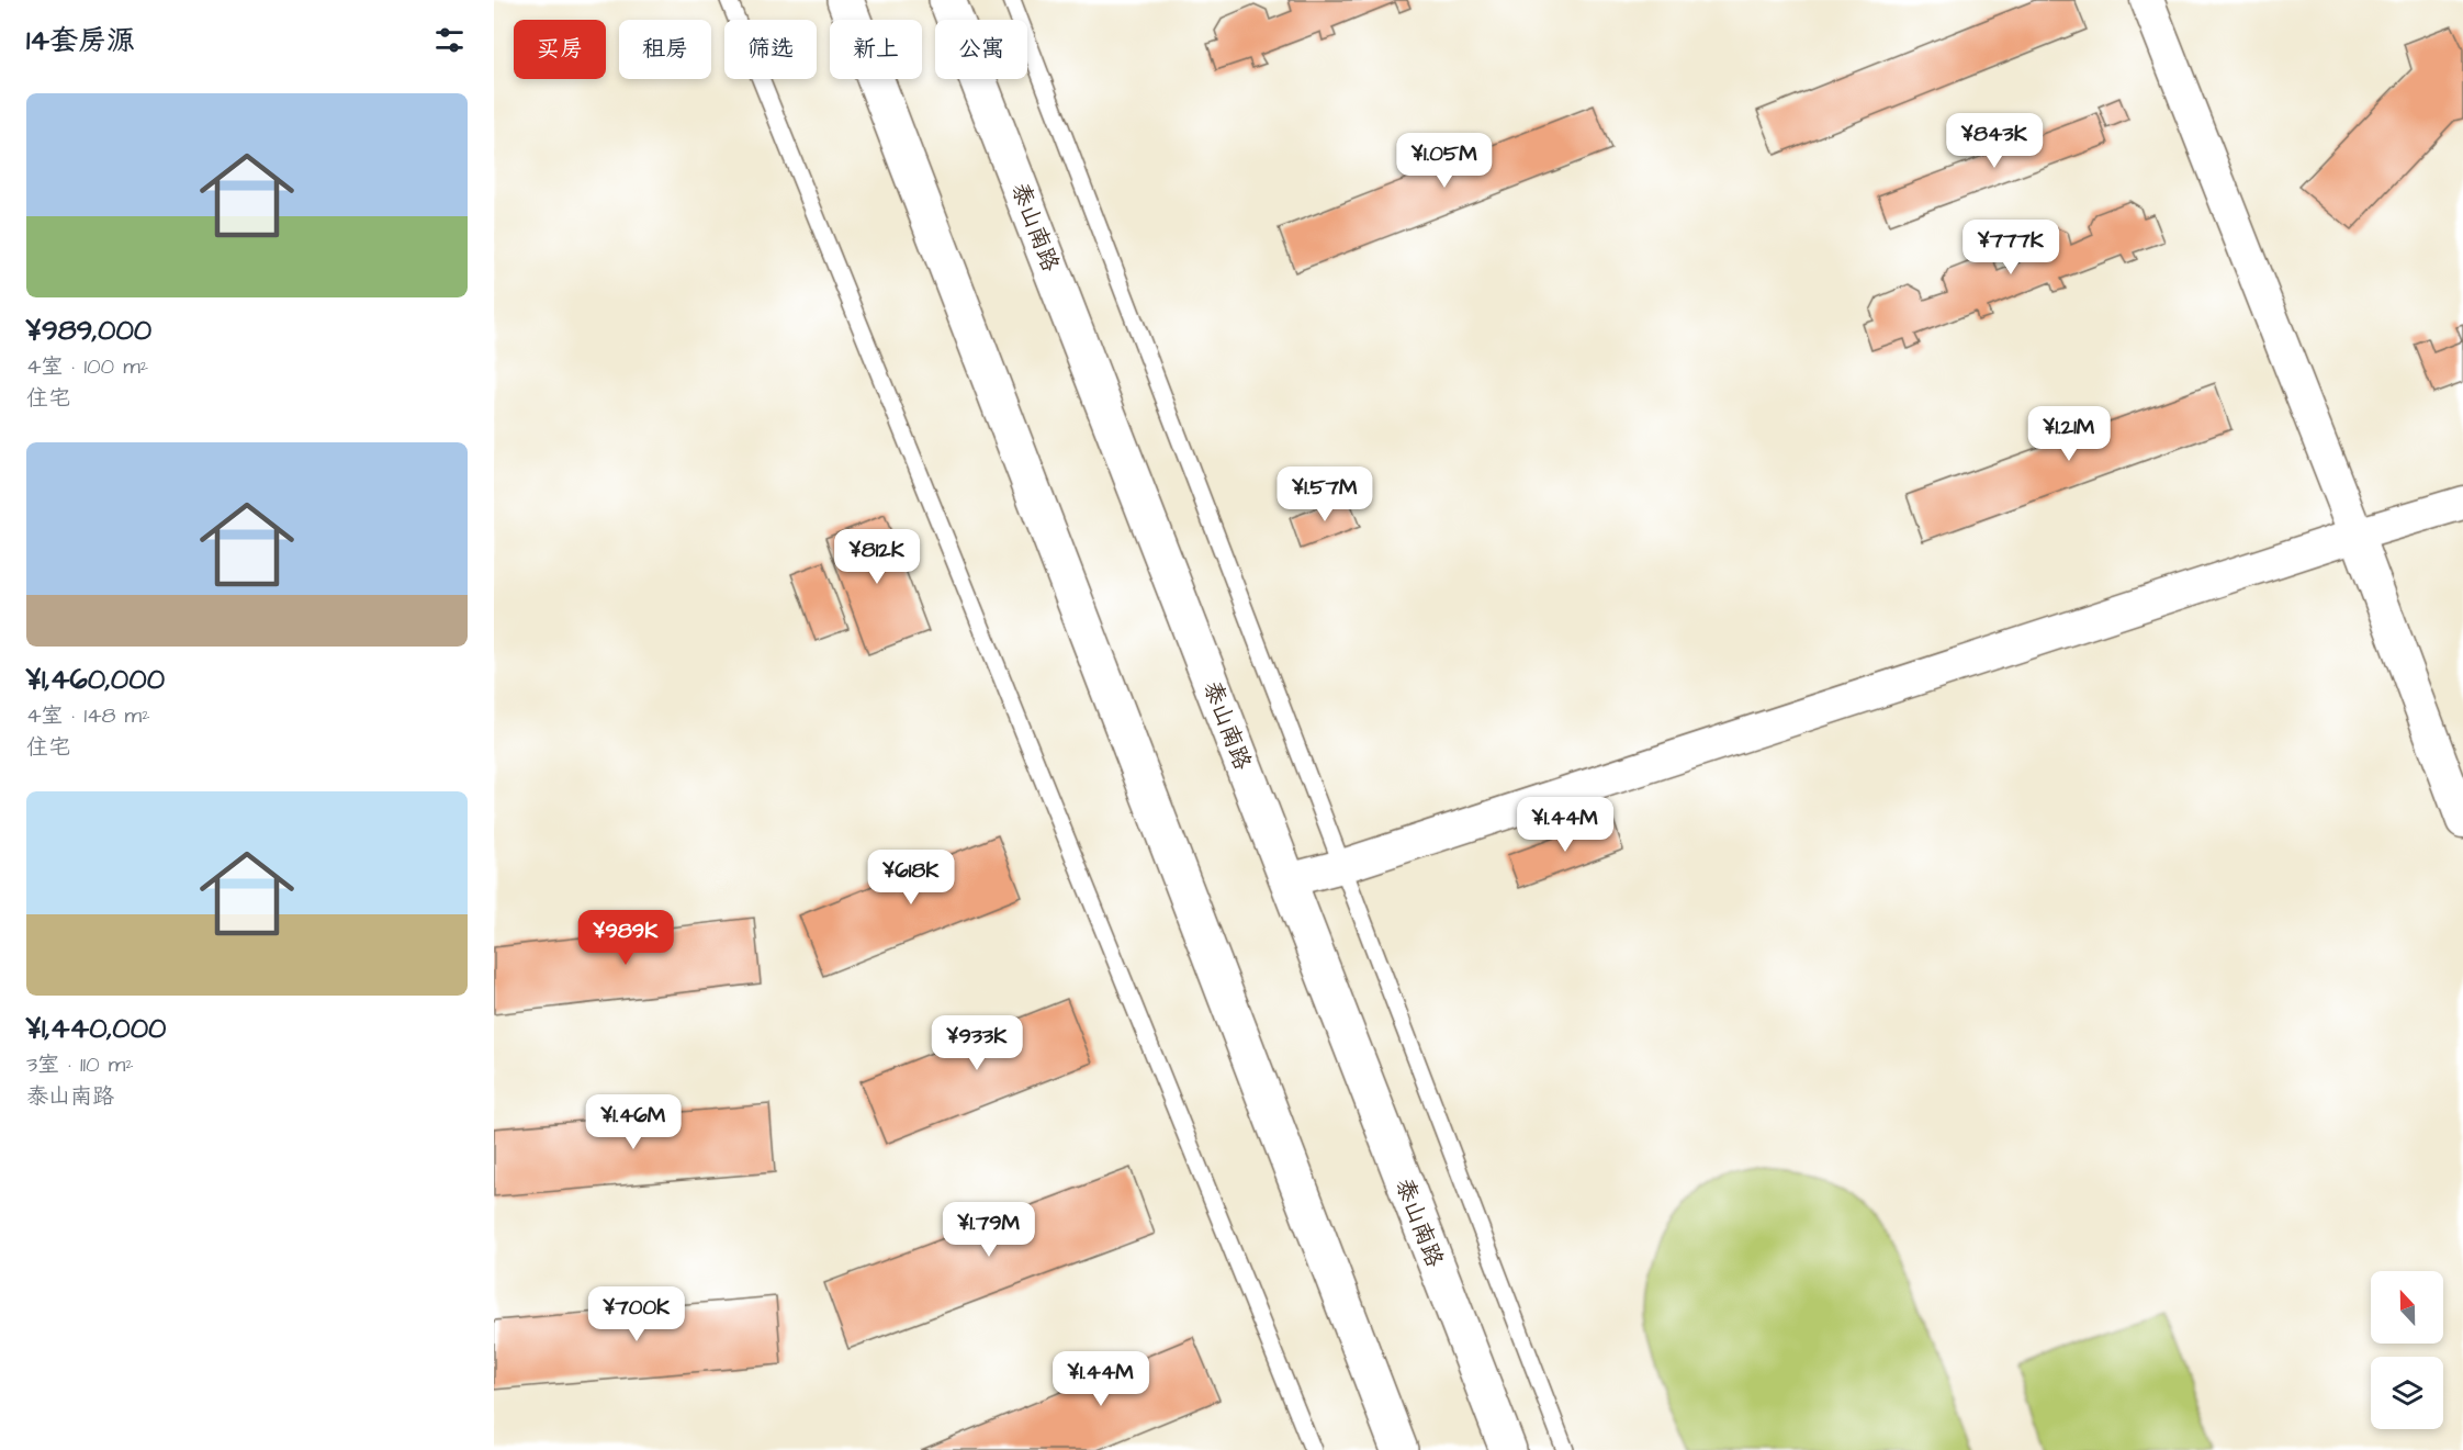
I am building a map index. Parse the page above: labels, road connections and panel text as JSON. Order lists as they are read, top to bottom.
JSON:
{
  "streets": {
    "street": ["泰山南路"]
  },
  "north": "top",
  "page": {
    "heading": "14套房源",
    "chip": [
      "买房",
      "租房",
      "筛选",
      "新上",
      "公寓"
    ],
    "list": [
      {
        "name": "¥989,000",
        "note": "4室 · 100 m² · 住宅"
      },
      {
        "name": "¥1,460,000",
        "note": "4室 · 148 m² · 住宅"
      },
      {
        "name": "¥1,440,000",
        "note": "3室 · 110 m² · 泰山南路"
      }
    ],
    "price": [
      "¥843K",
      "¥1.05M",
      "¥777K",
      "¥1.21M",
      "¥1.57M",
      "¥812K",
      "¥1.44M",
      "¥618K",
      "¥989K",
      "¥933K",
      "¥1.46M",
      "¥1.79M",
      "¥700K",
      "¥1.44M"
    ]
  }
}
